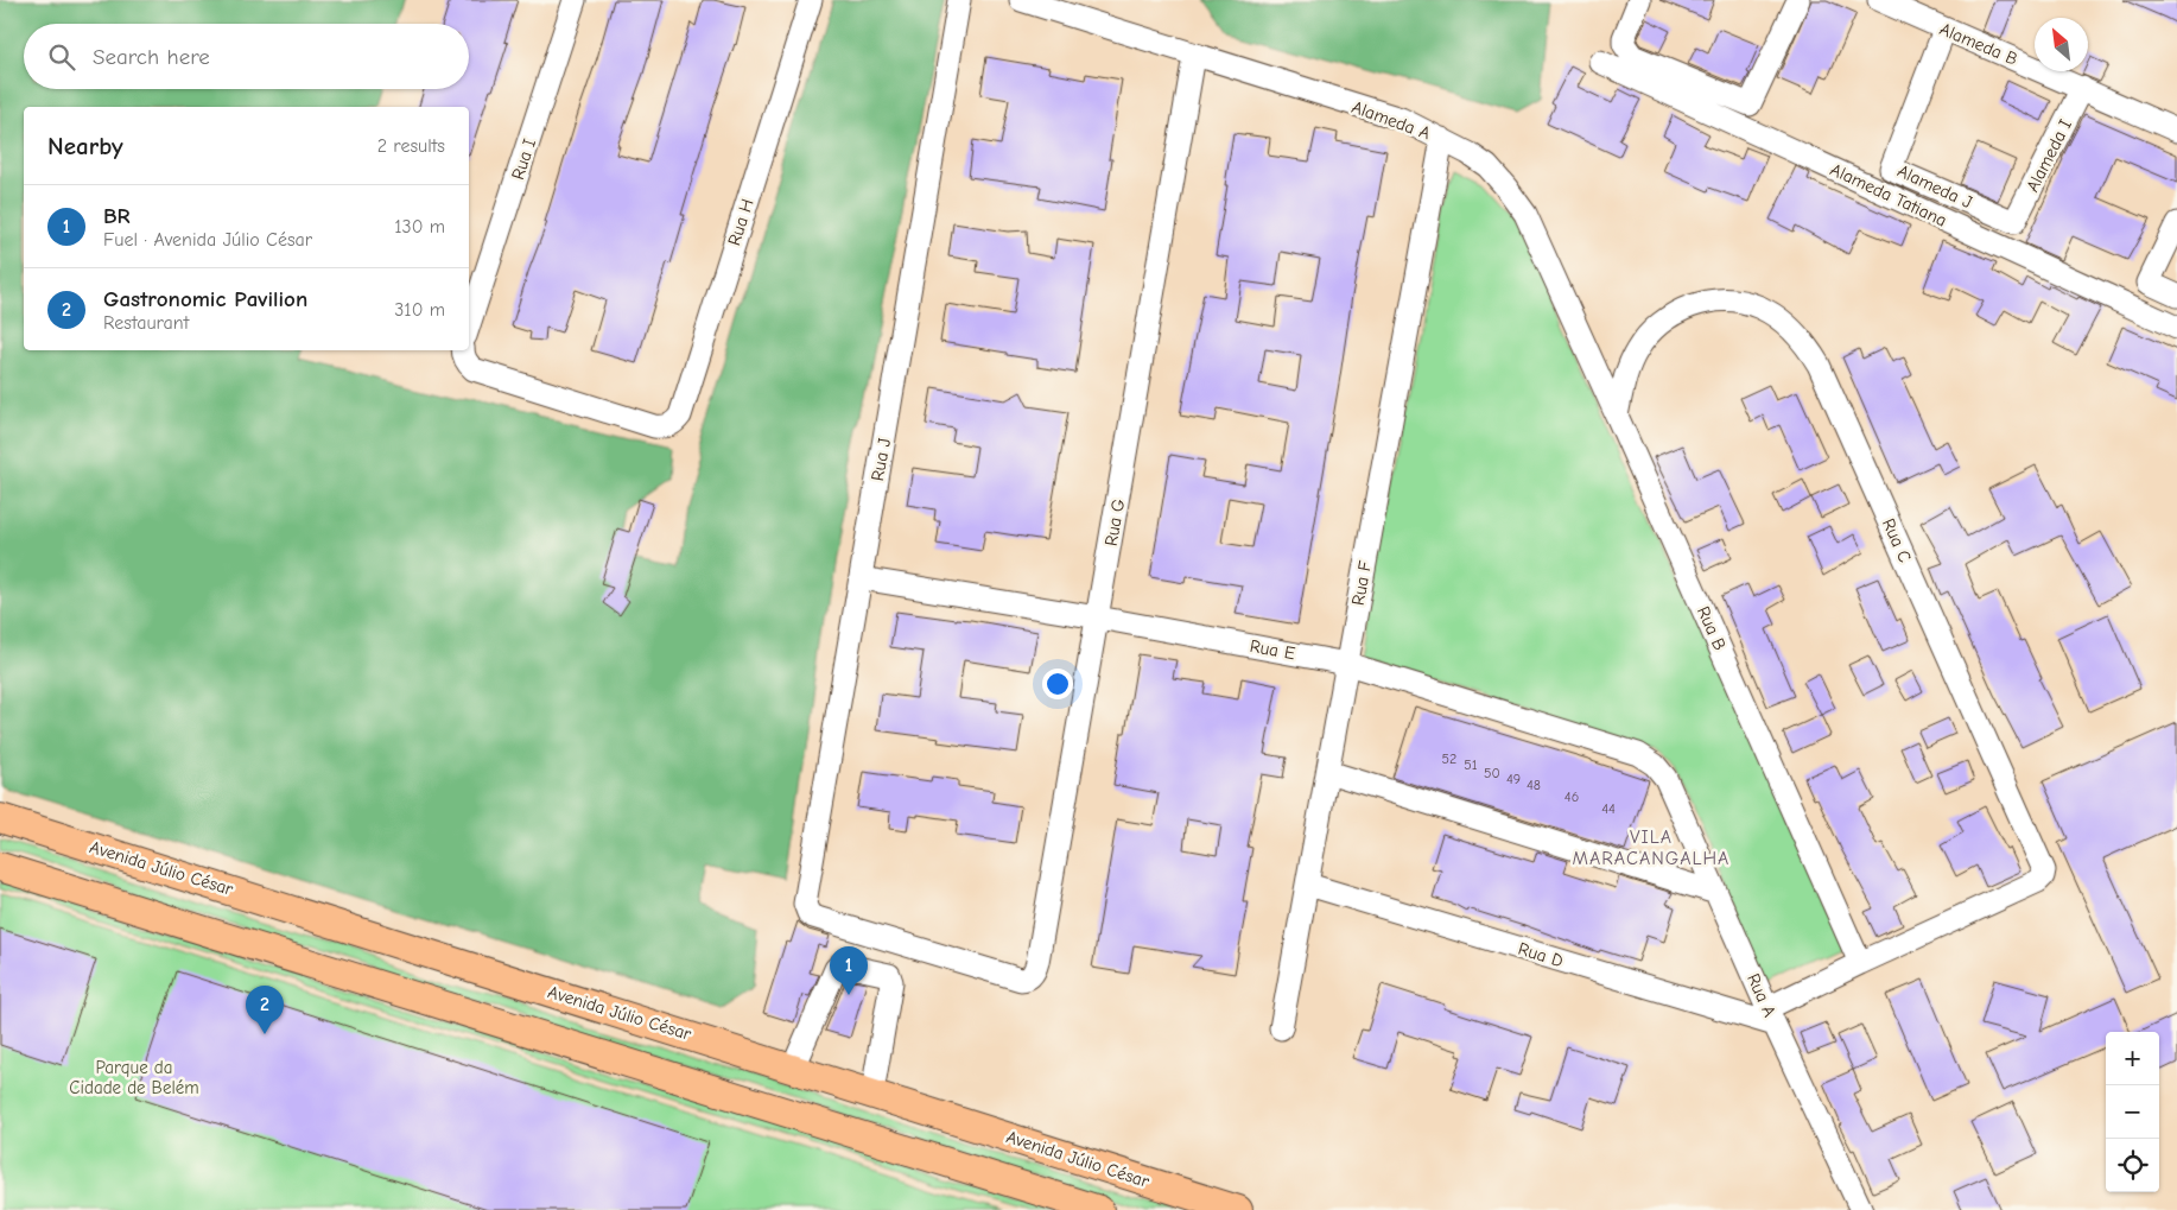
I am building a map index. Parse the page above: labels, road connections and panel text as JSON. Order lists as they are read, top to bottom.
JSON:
{
  "streets": {
    "main road": ["Avenida Júlio César"],
    "street": [
      "Alameda B",
      "Alameda A",
      "Alameda I",
      "Rua I",
      "Alameda J",
      "Alameda Tatiana",
      "Rua H",
      "Rua J",
      "Rua G",
      "Rua C",
      "Rua F",
      "Rua B",
      "Rua E",
      "Rua D",
      "Rua A"
    ]
  },
  "crossings": [
    ["Alameda B", "Alameda I"],
    ["Alameda B", "Alameda J"],
    ["Alameda A", "Rua G"],
    ["Alameda A", "Rua C"],
    ["Alameda A", "Rua F"],
    ["Alameda A", "Rua B"],
    ["Alameda I", "Alameda J"],
    ["Rua J", "Rua G"],
    ["Rua J", "Rua E"],
    ["Rua G", "Rua E"],
    ["Rua C", "Rua B"],
    ["Rua F", "Rua E"],
    ["Rua F", "Rua D"],
    ["Rua E", "Rua A"],
    ["Rua D", "Rua A"]
  ],
  "districts": ["VILA MARACANGALHA"],
  "parks": ["Parque da Cidade de Belém"],
  "house_numbers": [
    "52",
    "51",
    "50",
    "49",
    "48",
    "46",
    "44"
  ],
  "north": "top left",
  "page": {
    "search": "Search here",
    "heading": ["Nearby", "2 results"],
    "list": [
      {
        "mark": "1",
        "name": "BR",
        "note": "Fuel · Avenida Júlio César",
        "value": "130 m"
      },
      {
        "mark": "2",
        "name": "Gastronomic Pavilion",
        "note": "Restaurant",
        "value": "310 m"
      }
    ],
    "pins": ["1", "2"],
    "map_buttons": ["+", "−"]
  }
}
